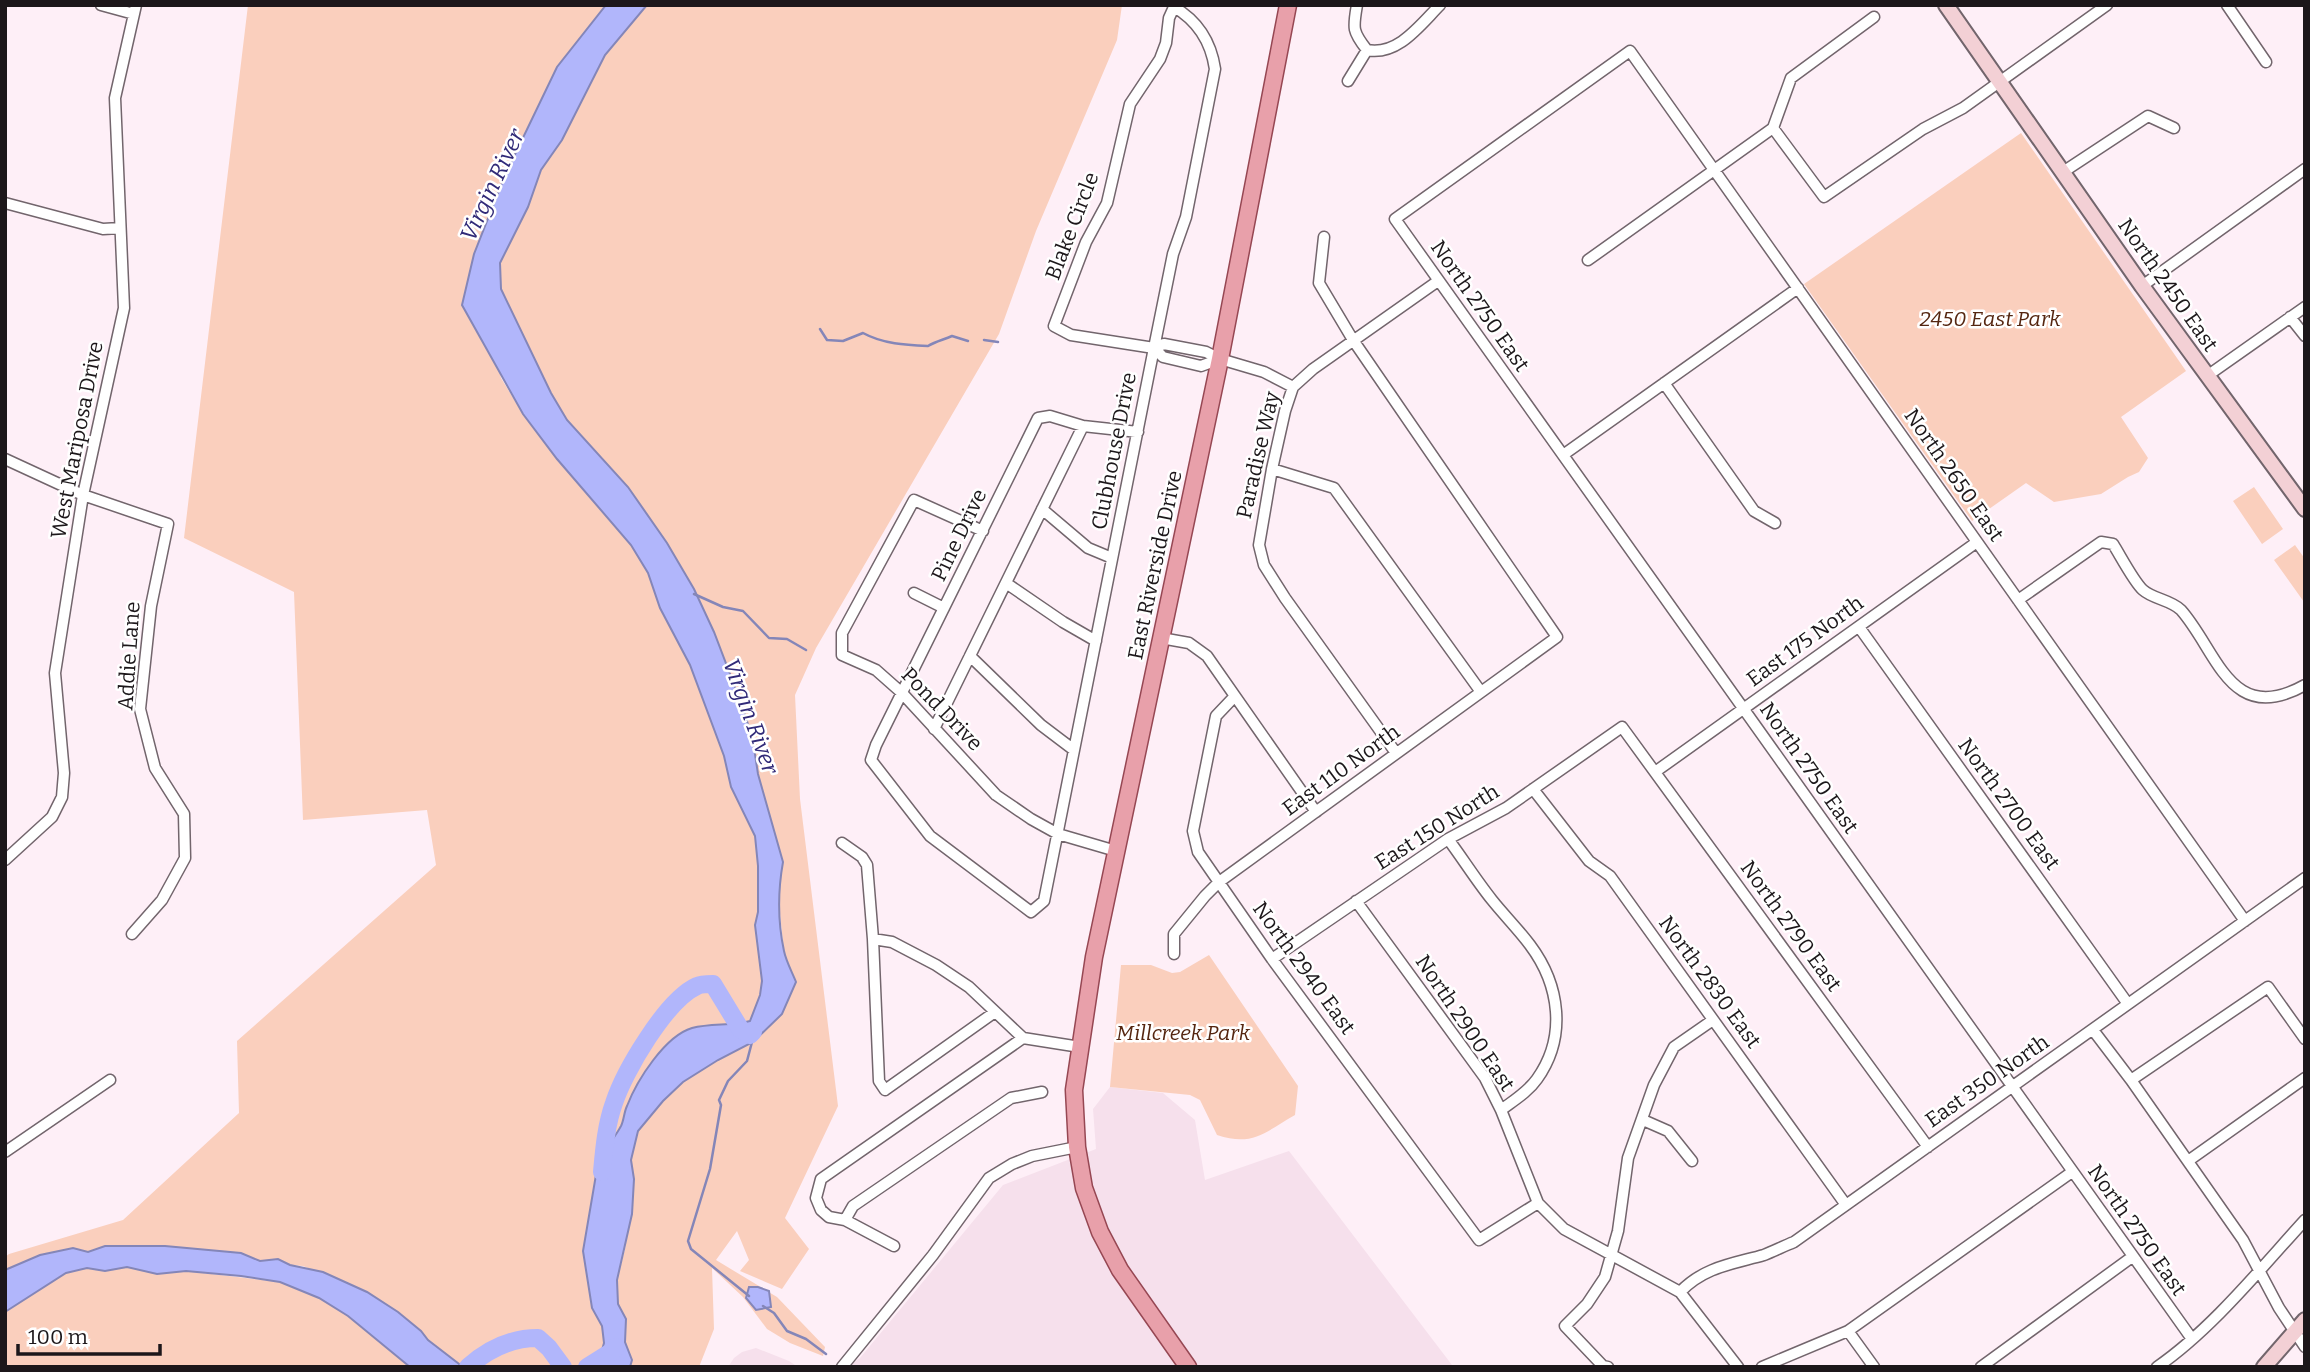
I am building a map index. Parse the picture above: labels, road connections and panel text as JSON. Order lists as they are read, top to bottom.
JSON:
{
  "streets": {
    "main road": ["East Riverside Drive"],
    "street": [
      "Blake Circle",
      "North 2450 East",
      "North 2750 East",
      "West Mariposa Drive",
      "Clubhouse Drive",
      "Paradise Way",
      "North 2650 East",
      "Pine Drive",
      "East 175 North",
      "Addie Lane",
      "Pond Drive",
      "East 110 North",
      "North 2700 East",
      "East 150 North",
      "North 2790 East",
      "North 2940 East",
      "North 2830 East",
      "North 2900 East",
      "East 350 North"
    ]
  },
  "crossings": [
    ["Blake Circle", "Clubhouse Drive"],
    ["North 2750 East", "Paradise Way"],
    ["North 2750 East", "North 2650 East"],
    ["North 2750 East", "East 175 North"],
    ["North 2750 East", "East 350 North"],
    ["West Mariposa Drive", "Addie Lane"],
    ["Clubhouse Drive", "Pine Drive"],
    ["Clubhouse Drive", "Pond Drive"],
    ["Paradise Way", "East 110 North"],
    ["North 2650 East", "East 175 North"],
    ["North 2650 East", "East 350 North"],
    ["Pine Drive", "Pond Drive"],
    ["East Riverside Drive", "Pond Drive"],
    ["East 175 North", "North 2700 East"],
    ["East 175 North", "North 2790 East"],
    ["East 110 North", "North 2940 East"],
    ["North 2700 East", "East 350 North"],
    ["East 150 North", "North 2790 East"],
    ["East 150 North", "North 2940 East"],
    ["East 150 North", "North 2830 East"],
    ["East 150 North", "North 2900 East"],
    ["North 2790 East", "East 350 North"],
    ["North 2940 East", "North 2900 East"],
    ["North 2830 East", "East 350 North"],
    ["North 2900 East", "East 350 North"]
  ],
  "water": ["Virgin River"],
  "parks": ["2450 East Park", "Millcreek Park"],
  "scale_bar": "100 m"
}
